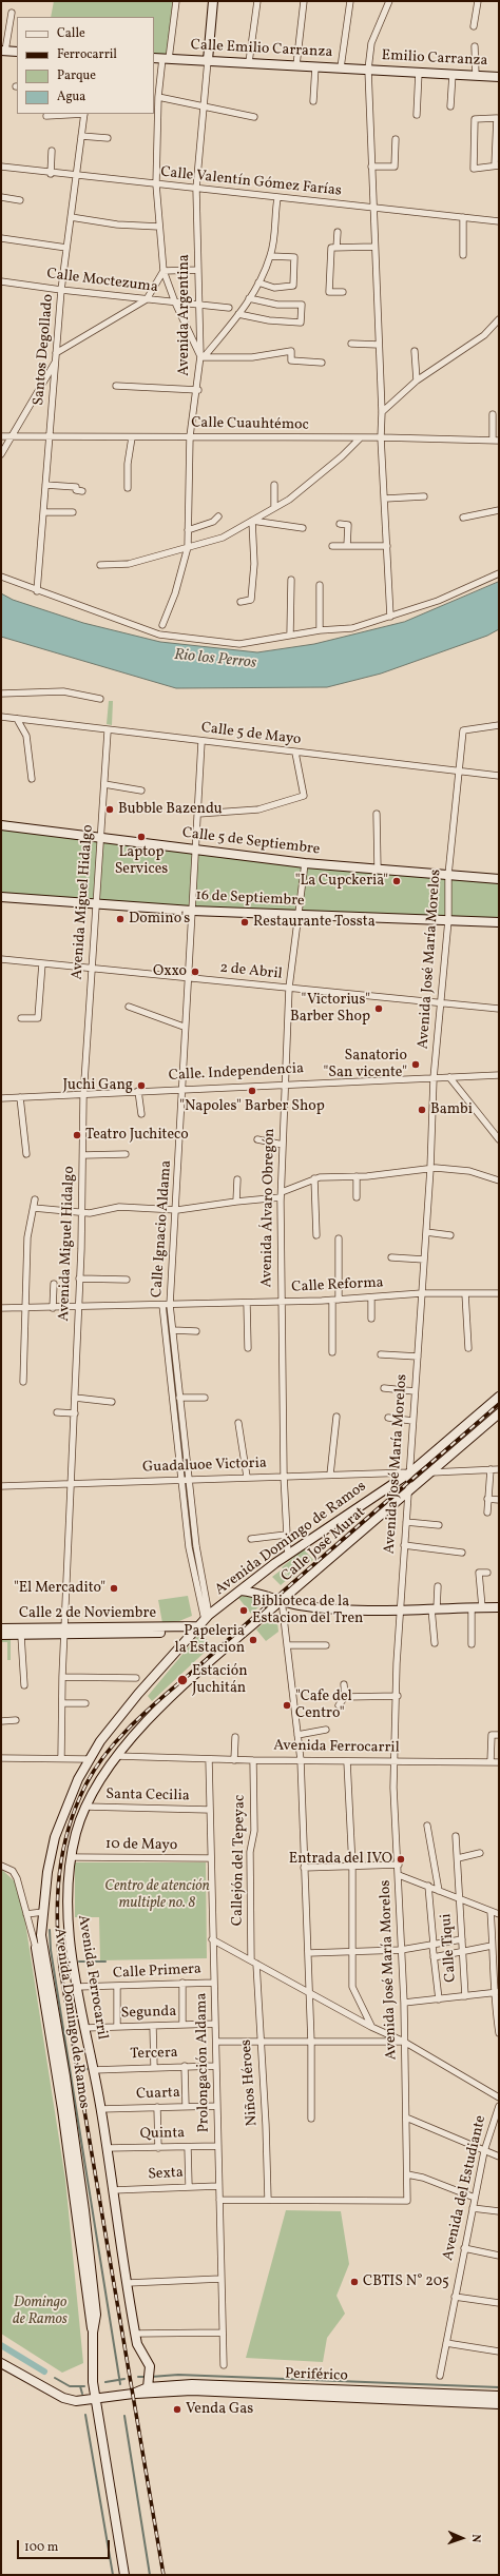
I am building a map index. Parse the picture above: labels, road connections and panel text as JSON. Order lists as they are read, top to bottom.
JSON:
{
  "streets": {
    "street": [
      "Calle Emilio Carranza",
      "Emilio Carranza",
      "Calle Valentín Gómez Farías",
      "Calle Moctezuma",
      "Avenida Argentina",
      "Santos Degollado",
      "Calle Cuauhtémoc",
      "Calle 5 de Mayo",
      "Calle 5 de Septiembre",
      "16 de Septiembre",
      "Avenida Miguel Hidalgo",
      "Avenida José María Morelos",
      "2 de Abril",
      "Calle. Independencia",
      "Avenida Álvaro Obregón",
      "Calle Ignacio Aldama",
      "Calle Reforma",
      "Guadaluoe Victoria",
      "Avenida Domingo de Ramos",
      "Calle José Murat",
      "Calle 2 de Noviembre",
      "Avenida Ferrocarril",
      "Santa Cecilia",
      "10 de Mayo",
      "Callejón del Tepeyac",
      "Calle Tiqui",
      "Calle Primera",
      "Segunda",
      "Tercera",
      "Prolongación Aldama",
      "Niños Héroes",
      "Cuarta",
      "Quinta",
      "Sexta",
      "Avenida del Estudiante",
      "Periférico"
    ]
  },
  "crossings": [
    ["Calle Emilio Carranza", "Emilio Carranza"],
    ["Calle Emilio Carranza", "Avenida Argentina"],
    ["Calle Valentín Gómez Farías", "Avenida Argentina"],
    ["Calle Valentín Gómez Farías", "Santos Degollado"],
    ["Calle Moctezuma", "Avenida Argentina"],
    ["Calle Moctezuma", "Santos Degollado"],
    ["Avenida Argentina", "Calle Cuauhtémoc"],
    ["Santos Degollado", "Calle Cuauhtémoc"],
    ["Calle 5 de Mayo", "Avenida Miguel Hidalgo"],
    ["Calle 5 de Mayo", "Avenida José María Morelos"],
    ["Calle 5 de Mayo", "Calle Ignacio Aldama"],
    ["Calle 5 de Septiembre", "Avenida Miguel Hidalgo"],
    ["Calle 5 de Septiembre", "Avenida José María Morelos"],
    ["Calle 5 de Septiembre", "Avenida Álvaro Obregón"],
    ["Calle 5 de Septiembre", "Calle Ignacio Aldama"],
    ["16 de Septiembre", "Avenida Miguel Hidalgo"],
    ["16 de Septiembre", "Avenida José María Morelos"],
    ["16 de Septiembre", "Avenida Álvaro Obregón"],
    ["16 de Septiembre", "Calle Ignacio Aldama"],
    ["Avenida Miguel Hidalgo", "2 de Abril"],
    ["Avenida Miguel Hidalgo", "Calle. Independencia"],
    ["Avenida Miguel Hidalgo", "Calle Reforma"],
    ["Avenida Miguel Hidalgo", "Guadaluoe Victoria"],
    ["Avenida Miguel Hidalgo", "Calle 2 de Noviembre"],
    ["Avenida José María Morelos", "2 de Abril"],
    ["Avenida José María Morelos", "Calle. Independencia"],
    ["Avenida José María Morelos", "Calle Reforma"],
    ["Avenida José María Morelos", "Guadaluoe Victoria"],
    ["Avenida José María Morelos", "Avenida Domingo de Ramos"],
    ["Avenida José María Morelos", "Calle José Murat"],
    ["Avenida José María Morelos", "Avenida Ferrocarril"],
    ["Avenida José María Morelos", "Niños Héroes"],
    ["2 de Abril", "Avenida Álvaro Obregón"],
    ["2 de Abril", "Calle Ignacio Aldama"],
    ["Calle. Independencia", "Avenida Álvaro Obregón"],
    ["Calle. Independencia", "Calle Ignacio Aldama"],
    ["Avenida Álvaro Obregón", "Calle Reforma"],
    ["Avenida Álvaro Obregón", "Guadaluoe Victoria"],
    ["Avenida Álvaro Obregón", "Avenida Domingo de Ramos"],
    ["Calle Ignacio Aldama", "Calle Reforma"],
    ["Calle Ignacio Aldama", "Guadaluoe Victoria"],
    ["Calle Ignacio Aldama", "Avenida Domingo de Ramos"],
    ["Calle Ignacio Aldama", "Calle 2 de Noviembre"],
    ["Guadaluoe Victoria", "Avenida Domingo de Ramos"],
    ["Avenida Domingo de Ramos", "Calle 2 de Noviembre"],
    ["Avenida Domingo de Ramos", "Periférico"],
    ["Calle José Murat", "Avenida Ferrocarril"],
    ["Avenida Ferrocarril", "Santa Cecilia"],
    ["Avenida Ferrocarril", "10 de Mayo"],
    ["Avenida Ferrocarril", "Callejón del Tepeyac"],
    ["Avenida Ferrocarril", "Calle Primera"],
    ["Avenida Ferrocarril", "Segunda"],
    ["Avenida Ferrocarril", "Tercera"],
    ["Avenida Ferrocarril", "Prolongación Aldama"],
    ["Avenida Ferrocarril", "Cuarta"],
    ["Avenida Ferrocarril", "Quinta"],
    ["Avenida Ferrocarril", "Sexta"],
    ["Avenida Ferrocarril", "Periférico"],
    ["Santa Cecilia", "Prolongación Aldama"],
    ["10 de Mayo", "Prolongación Aldama"],
    ["Callejón del Tepeyac", "Niños Héroes"],
    ["Calle Primera", "Prolongación Aldama"],
    ["Segunda", "Prolongación Aldama"],
    ["Tercera", "Prolongación Aldama"],
    ["Prolongación Aldama", "Cuarta"],
    ["Prolongación Aldama", "Quinta"],
    ["Prolongación Aldama", "Sexta"]
  ],
  "water": ["Rio los Perros"],
  "parks": ["Centro de atención multiple no. 8", "Domingo de Ramos"],
  "places": [
    "Bubble Bazendu",
    "Laptop Services",
    "\"La Cupckeria\"",
    "Domino's",
    "Restaurante Tossta",
    "Oxxo",
    "\"Victorius\" Barber Shop",
    "Sanatorio \"San vicente\"",
    "Juchi Gang",
    "\"Napoles\" Barber Shop",
    "Bambi",
    "Teatro Juchiteco",
    "\"El Mercadito\"",
    "Biblioteca de la Estacion del Tren",
    "Papeleria la Estacion",
    "Estación Juchitán",
    "\"Cafe del Centro\"",
    "Entrada del IVO",
    "CBTIS N° 205",
    "Venda Gas"
  ],
  "legend": [
    "Calle",
    "Ferrocarril",
    "Parque",
    "Agua"
  ],
  "scale_bar": "100 m",
  "north": "right"
}
